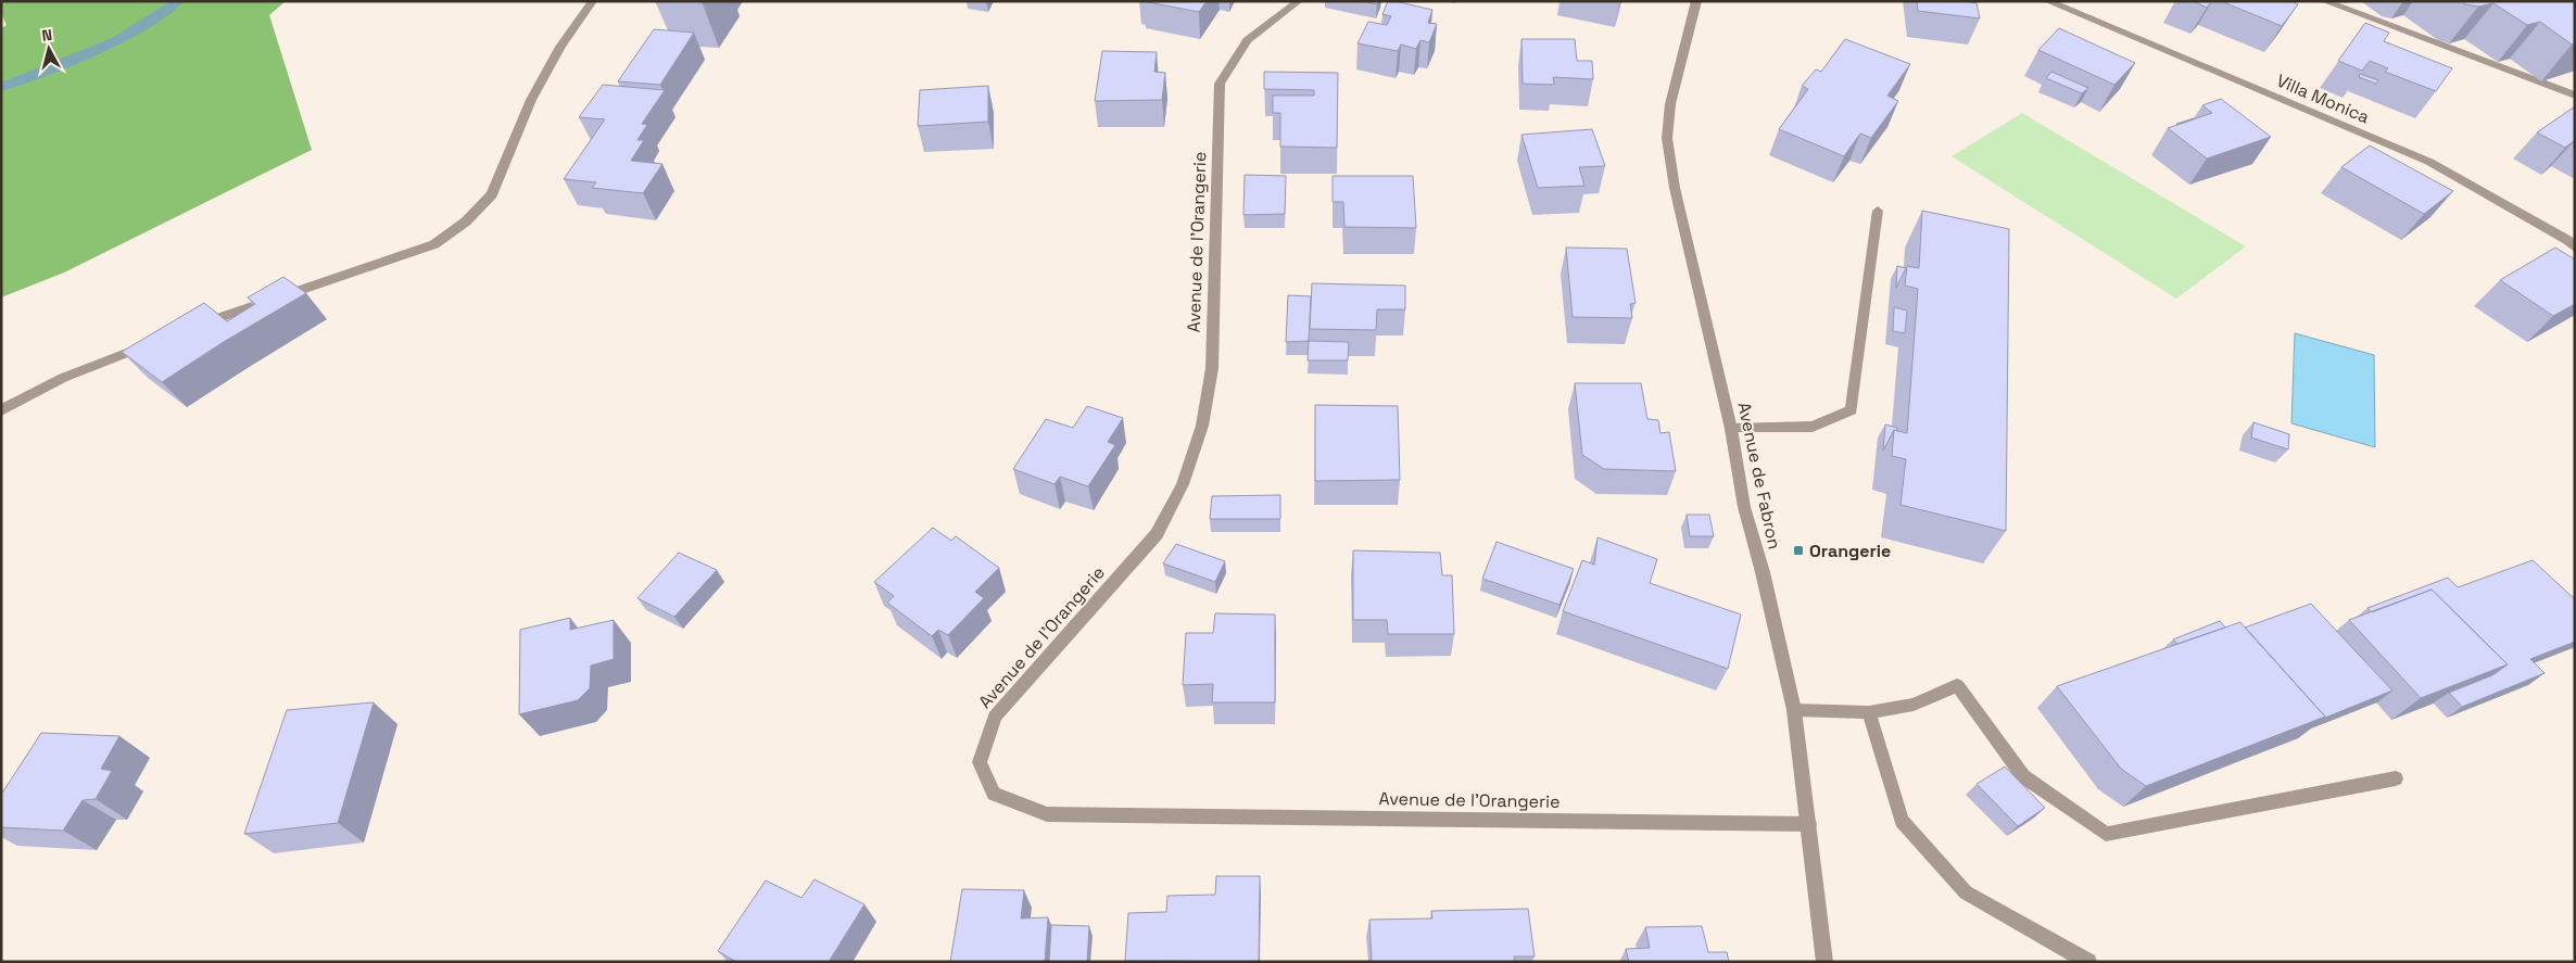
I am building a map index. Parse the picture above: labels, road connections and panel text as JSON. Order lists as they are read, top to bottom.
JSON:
{
  "streets": {
    "street": ["Villa Monica", "Avenue de l'Orangerie", "Avenue de Fabron"]
  },
  "crossings": [
    ["Avenue de l'Orangerie", "Avenue de Fabron"]
  ],
  "places": {
    "transit": ["Orangerie"]
  },
  "north": "top"
}
